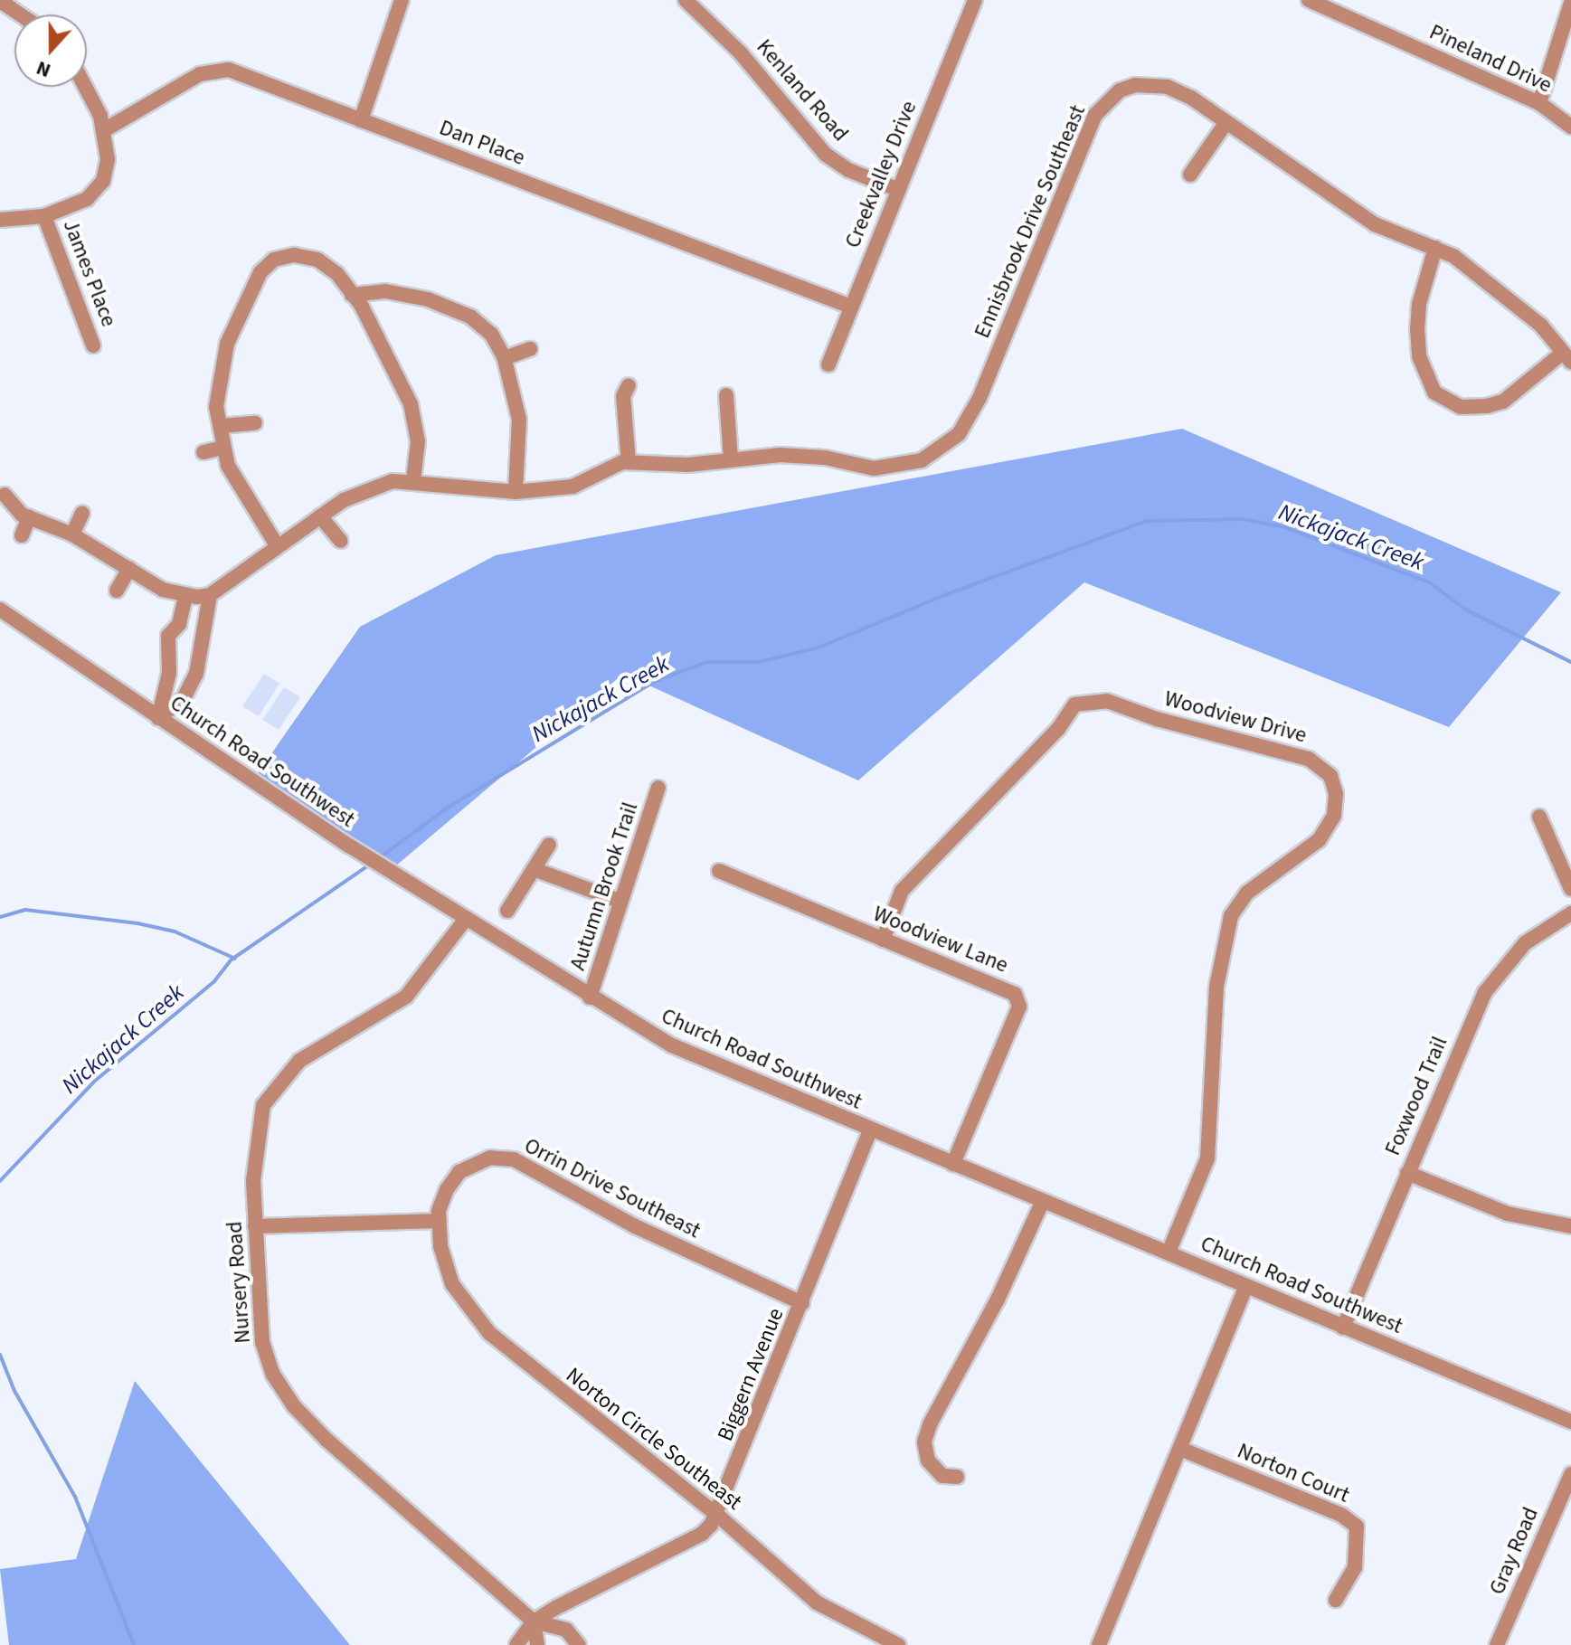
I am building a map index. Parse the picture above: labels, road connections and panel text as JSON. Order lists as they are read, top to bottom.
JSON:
{
  "streets": {
    "street": [
      "Pineland Drive",
      "Kenland Road",
      "Dan Place",
      "Creekvalley Drive",
      "Ennisbrook Drive Southeast",
      "James Place",
      "Woodview Drive",
      "Church Road Southwest",
      "Autumn Brook Trail",
      "Woodview Lane",
      "Foxwood Trail",
      "Orrin Drive Southeast",
      "Nursery Road",
      "Biggern Avenue",
      "Norton Circle Southeast",
      "Norton Court",
      "Gray Road"
    ]
  },
  "crossings": [
    ["Kenland Road", "Creekvalley Drive"],
    ["Dan Place", "Creekvalley Drive"],
    ["Woodview Drive", "Church Road Southwest"],
    ["Woodview Drive", "Woodview Lane"],
    ["Church Road Southwest", "Autumn Brook Trail"],
    ["Church Road Southwest", "Woodview Lane"],
    ["Church Road Southwest", "Foxwood Trail"],
    ["Church Road Southwest", "Nursery Road"],
    ["Church Road Southwest", "Biggern Avenue"],
    ["Orrin Drive Southeast", "Biggern Avenue"],
    ["Orrin Drive Southeast", "Norton Circle Southeast"],
    ["Nursery Road", "Biggern Avenue"],
    ["Biggern Avenue", "Norton Circle Southeast"]
  ],
  "water": ["Nickajack Creek"],
  "north": "bottom"
}
